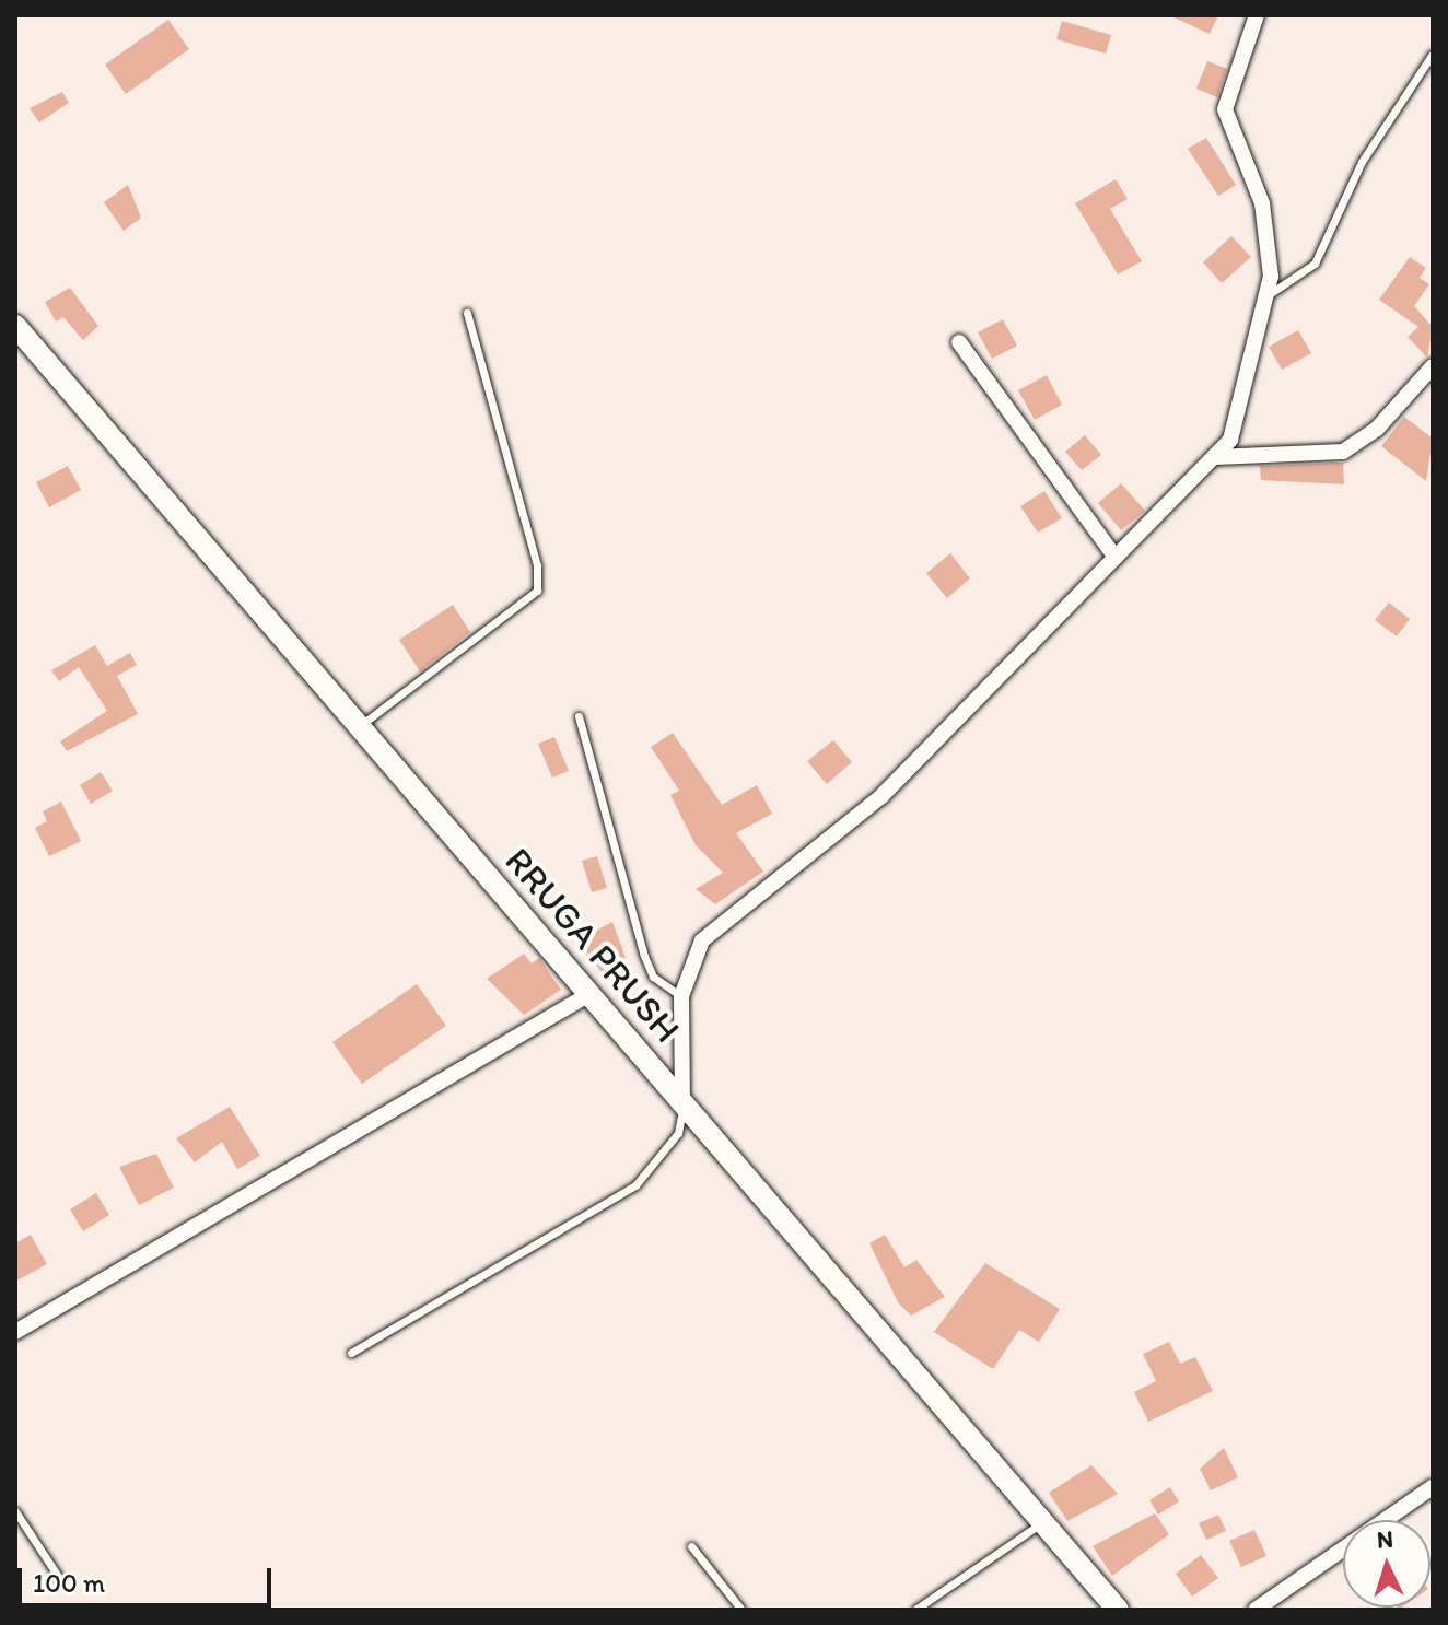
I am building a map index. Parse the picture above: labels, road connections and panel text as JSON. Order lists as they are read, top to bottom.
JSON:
{
  "streets": {
    "street": ["RRUGA PRUSH"]
  },
  "scale_bar": "100 m",
  "north": "top"
}
